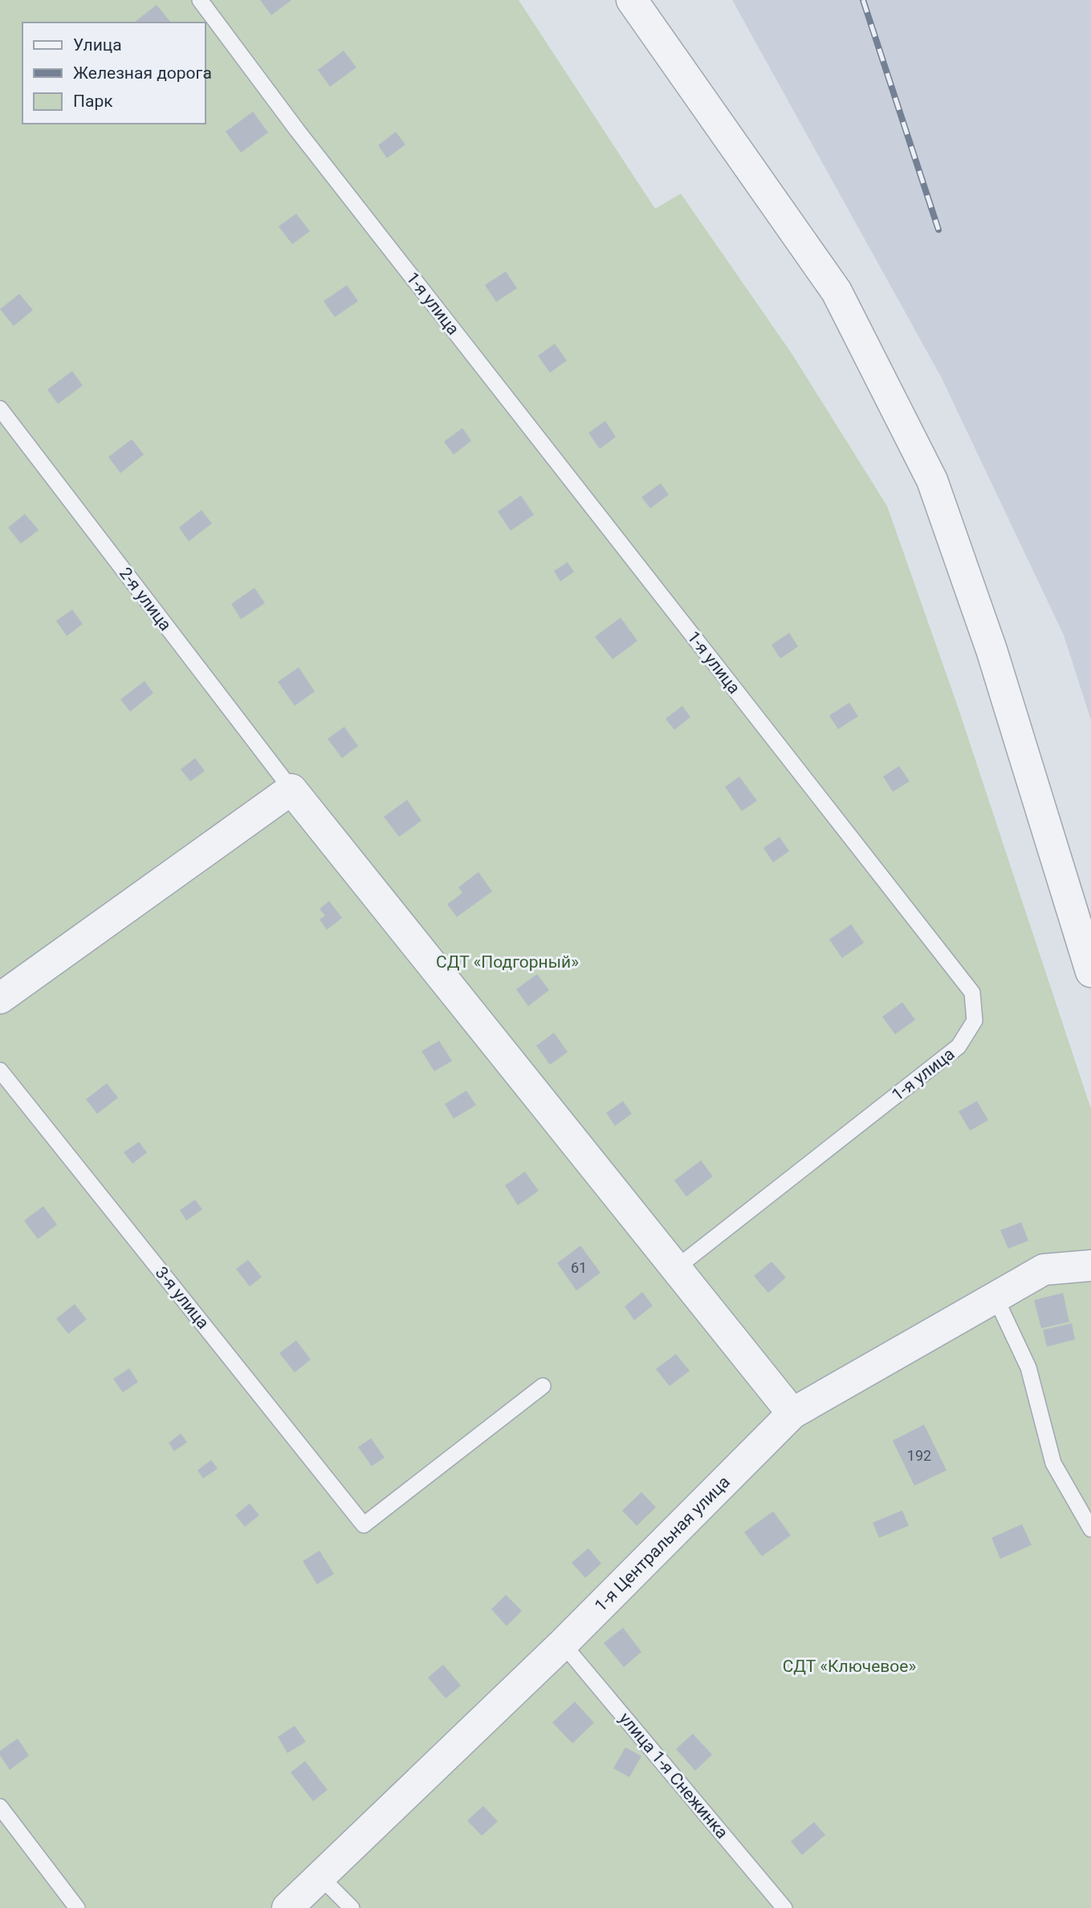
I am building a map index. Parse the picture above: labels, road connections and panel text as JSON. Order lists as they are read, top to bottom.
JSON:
{
  "streets": {
    "street": ["1-я Центральная улица"],
    "lane": [
      "1-я улица",
      "2-я улица",
      "3-я улица",
      "улица 1-я Снежинка"
    ]
  },
  "crossings": [
    ["1-я Центральная улица", "улица 1-я Снежинка"]
  ],
  "parks": ["СДТ «Подгорный»", "СДТ «Ключевое»"],
  "house_numbers": ["61", "192"],
  "legend": ["Улица", "Железная дорога", "Парк"]
}
